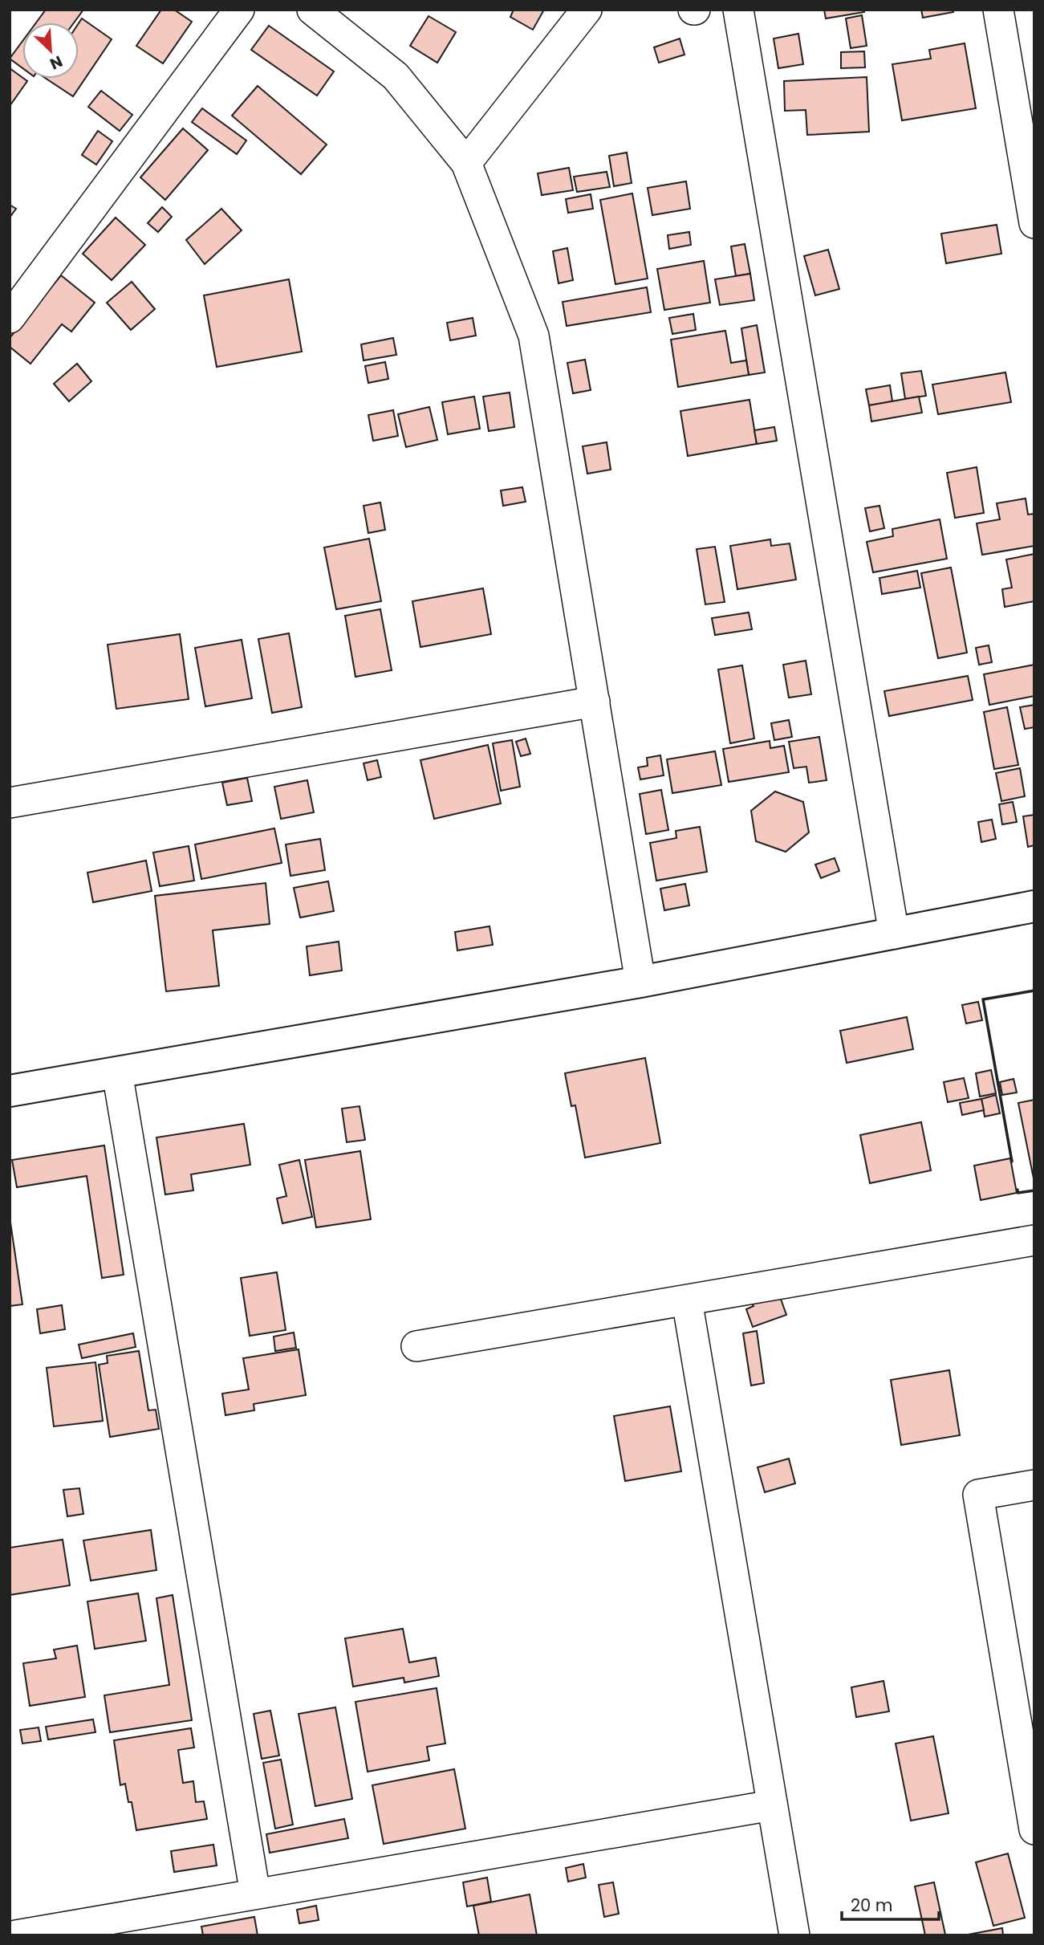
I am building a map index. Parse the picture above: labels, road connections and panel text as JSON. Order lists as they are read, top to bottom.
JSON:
{
  "scale_bar": "20 m",
  "north": "bottom right"
}
